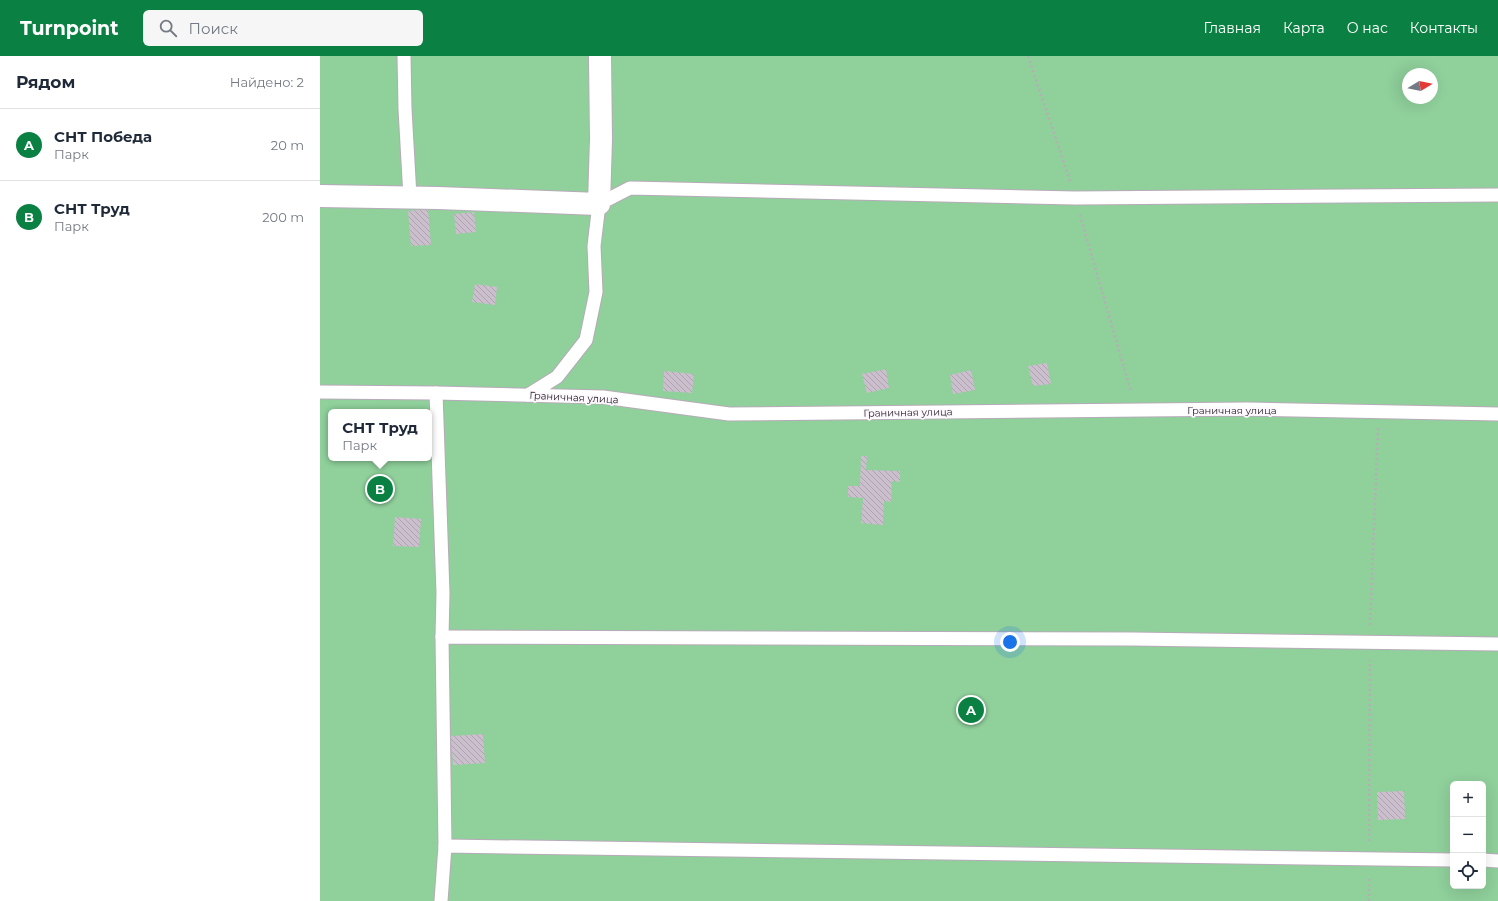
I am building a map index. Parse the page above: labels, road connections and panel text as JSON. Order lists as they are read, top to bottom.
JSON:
{
  "streets": {
    "lane": ["Граничная улица"]
  },
  "north": "right",
  "page": {
    "header": "Turnpoint",
    "search": "Поиск",
    "nav": [
      "Главная",
      "Карта",
      "О нас",
      "Контакты"
    ],
    "heading": ["Рядом", "Найдено: 2"],
    "list": [
      {
        "mark": "A",
        "name": "СНТ Победа",
        "note": "Парк",
        "value": "20 m"
      },
      {
        "mark": "B",
        "name": "СНТ Труд",
        "note": "Парк",
        "value": "200 m"
      }
    ],
    "popup": ["СНТ Труд", "Парк"],
    "pins": ["B", "A"],
    "map_buttons": ["+", "−"]
  }
}
